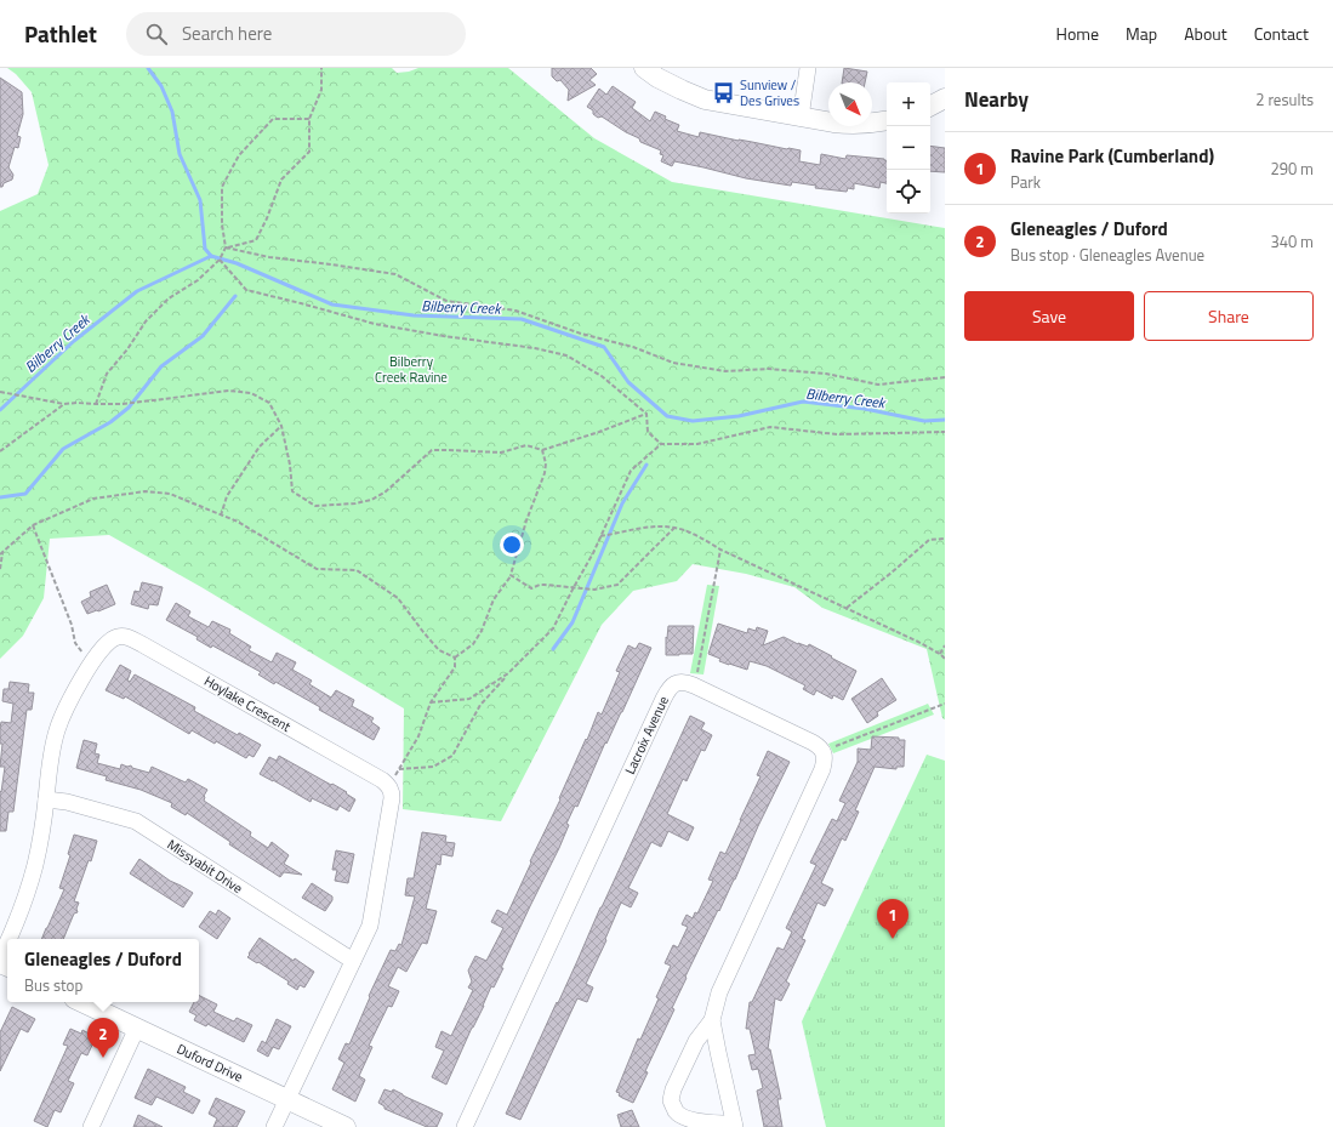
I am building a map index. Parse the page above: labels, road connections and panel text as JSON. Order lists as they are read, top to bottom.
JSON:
{
  "streets": {
    "street": [
      "Hoylake Crescent",
      "Lacroix Avenue",
      "Missyabit Drive",
      "Duford Drive"
    ]
  },
  "crossings": [
    ["Hoylake Crescent", "Missyabit Drive"]
  ],
  "water": ["Bilberry Creek"],
  "parks": ["Bilberry Creek Ravine"],
  "places": {
    "bus stop": ["Sunview / Des Grives"]
  },
  "north": "bottom right",
  "page": {
    "header": "Pathlet",
    "search": "Search here",
    "nav": [
      "Home",
      "Map",
      "About",
      "Contact"
    ],
    "heading": ["Nearby", "2 results"],
    "map_buttons": ["+", "−"],
    "list": [
      {
        "mark": "1",
        "name": "Ravine Park (Cumberland)",
        "note": "Park",
        "value": "290 m"
      },
      {
        "mark": "2",
        "name": "Gleneagles / Duford",
        "note": "Bus stop · Gleneagles Avenue",
        "value": "340 m"
      }
    ],
    "buttons": ["Save", "Share"],
    "pins": ["1", "2"],
    "popup": ["Gleneagles / Duford", "Bus stop"]
  }
}
